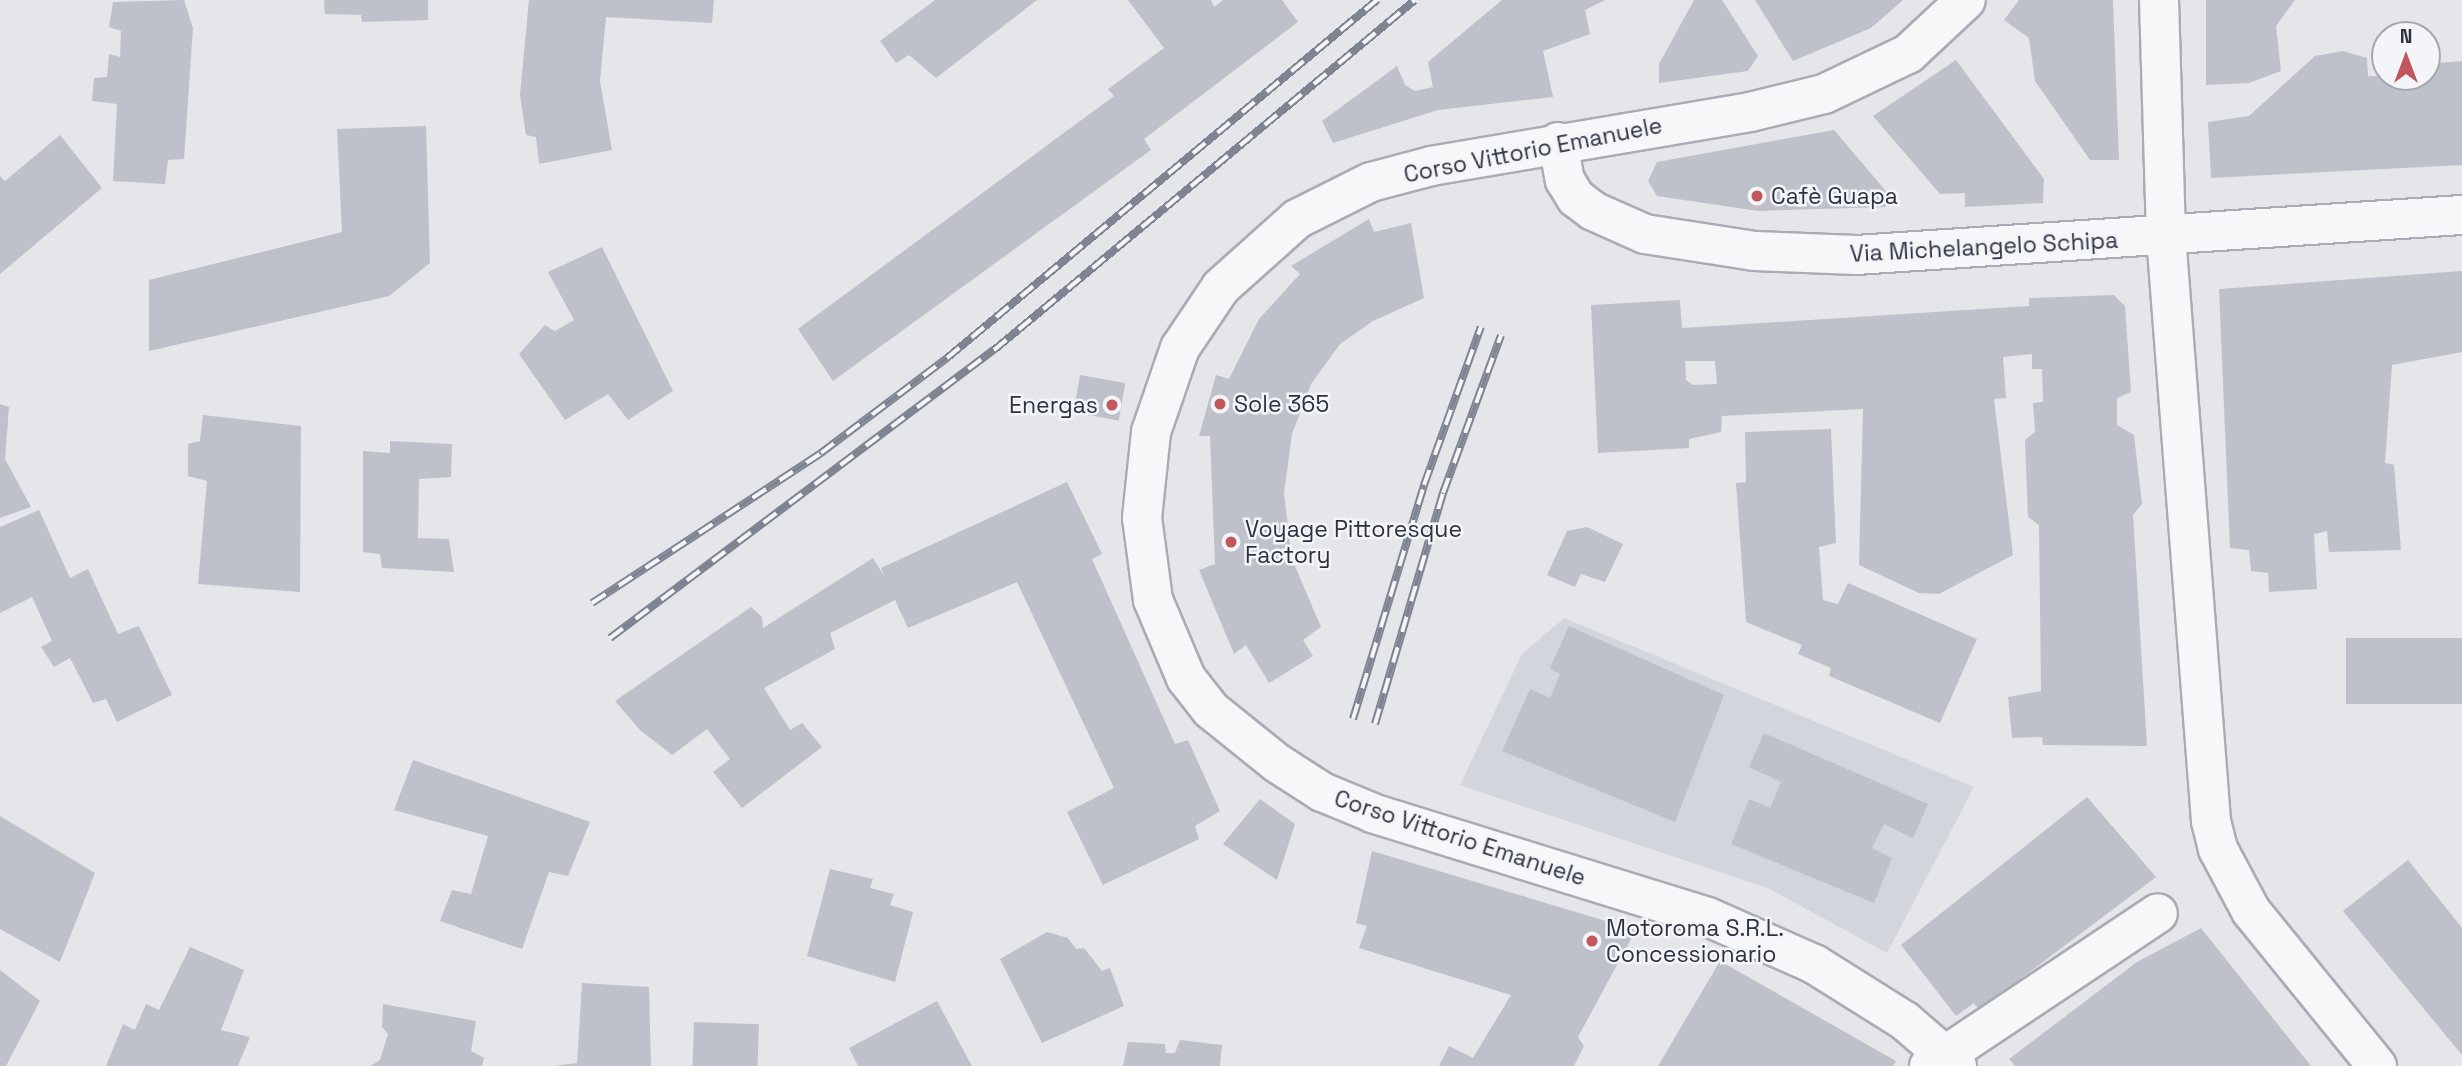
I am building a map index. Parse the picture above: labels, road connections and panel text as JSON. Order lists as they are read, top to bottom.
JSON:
{
  "streets": {
    "street": ["Corso Vittorio Emanuele", "Via Michelangelo Schipa"]
  },
  "crossings": [
    ["Corso Vittorio Emanuele", "Via Michelangelo Schipa"]
  ],
  "places": [
    "Cafè Guapa",
    "Sole 365",
    "Energas",
    "Voyage Pittoresque Factory",
    "Motoroma S.R.L. Concessionario"
  ],
  "north": "top"
}
